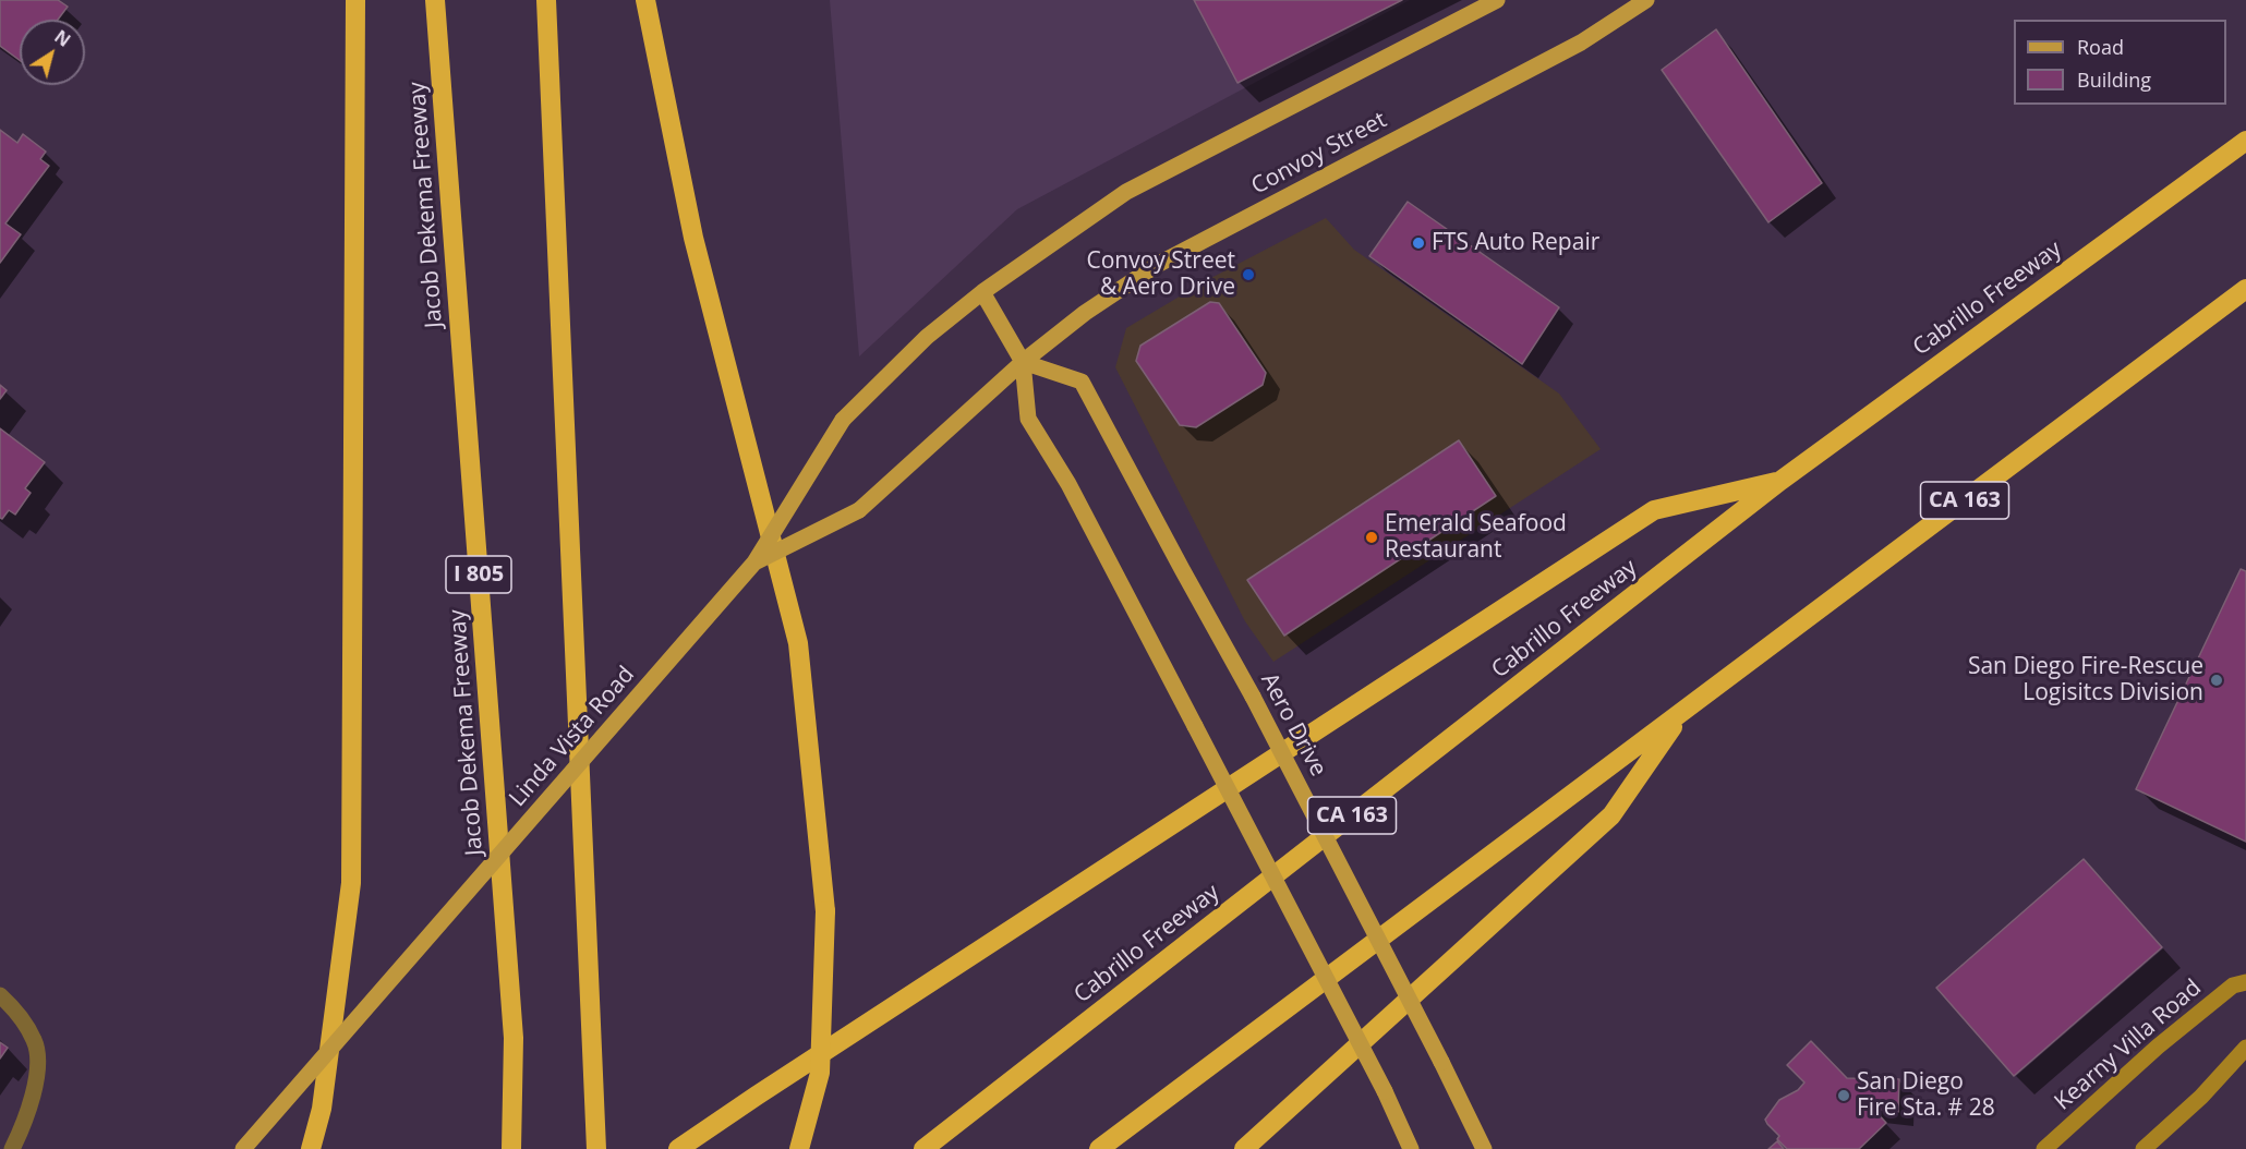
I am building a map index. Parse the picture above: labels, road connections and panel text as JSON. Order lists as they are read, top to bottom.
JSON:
{
  "streets": {
    "highway": [
      "Jacob Dekema Freeway",
      "Cabrillo Freeway",
      "CA 163",
      "I 805"
    ],
    "main road": [
      "Convoy Street",
      "Aero Drive",
      "Linda Vista Road",
      "Kearny Villa Road"
    ]
  },
  "crossings": [
    ["Convoy Street", "Aero Drive"],
    ["Convoy Street", "Linda Vista Road"],
    ["Aero Drive", "Linda Vista Road"]
  ],
  "places": [
    "FTS Auto Repair",
    "Convoy Street & Aero Drive",
    "Emerald Seafood Restaurant",
    "San Diego Fire-Rescue Logisitcs Division",
    "San Diego Fire Sta. # 28"
  ],
  "legend": ["Road", "Building"],
  "north": "top right"
}
